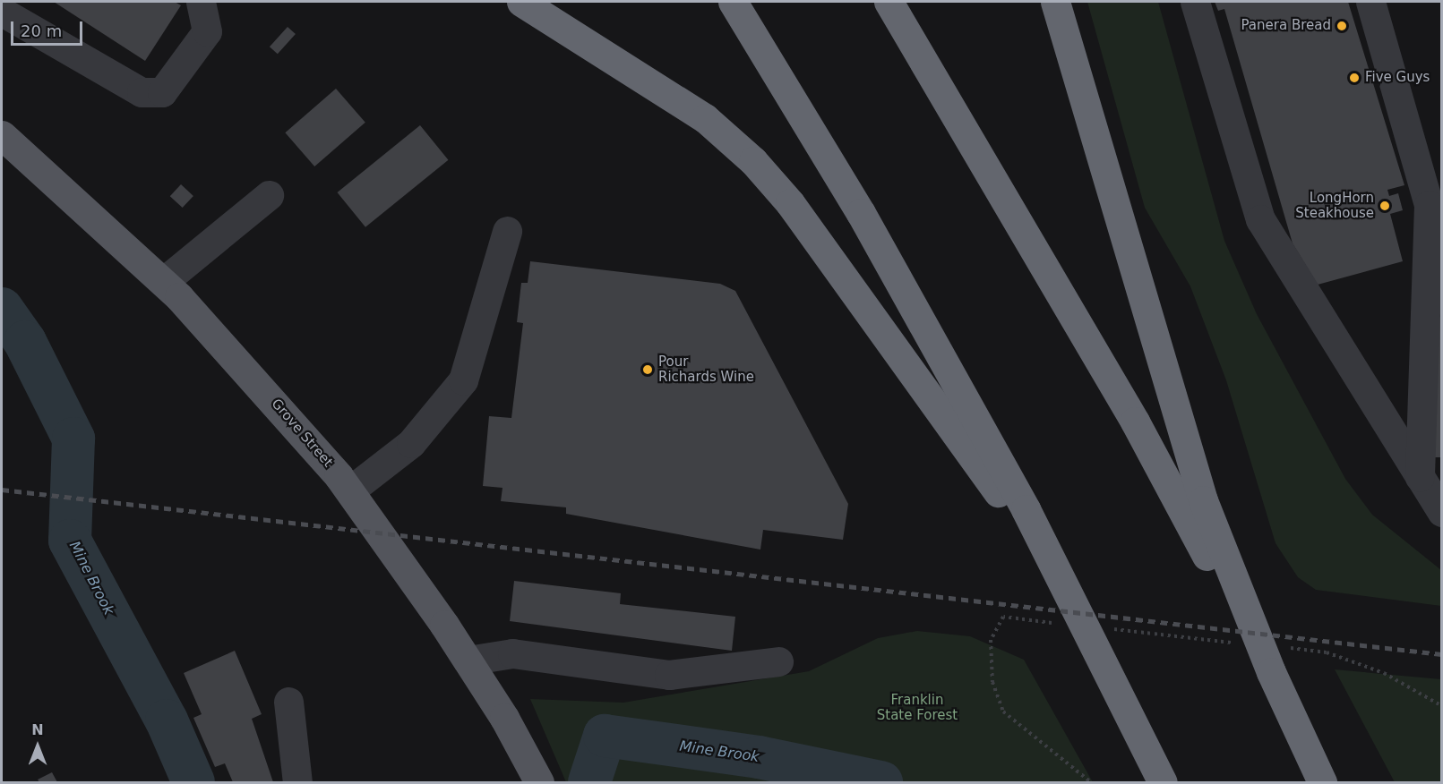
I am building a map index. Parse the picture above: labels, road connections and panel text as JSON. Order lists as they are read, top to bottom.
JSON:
{
  "streets": {
    "main road": ["Grove Street"]
  },
  "water": ["Mine Brook"],
  "parks": ["Franklin State Forest"],
  "places": [
    "Panera Bread",
    "Five Guys",
    "LongHorn Steakhouse",
    "Pour Richards Wine"
  ],
  "scale_bar": "20 m",
  "north": "top"
}
